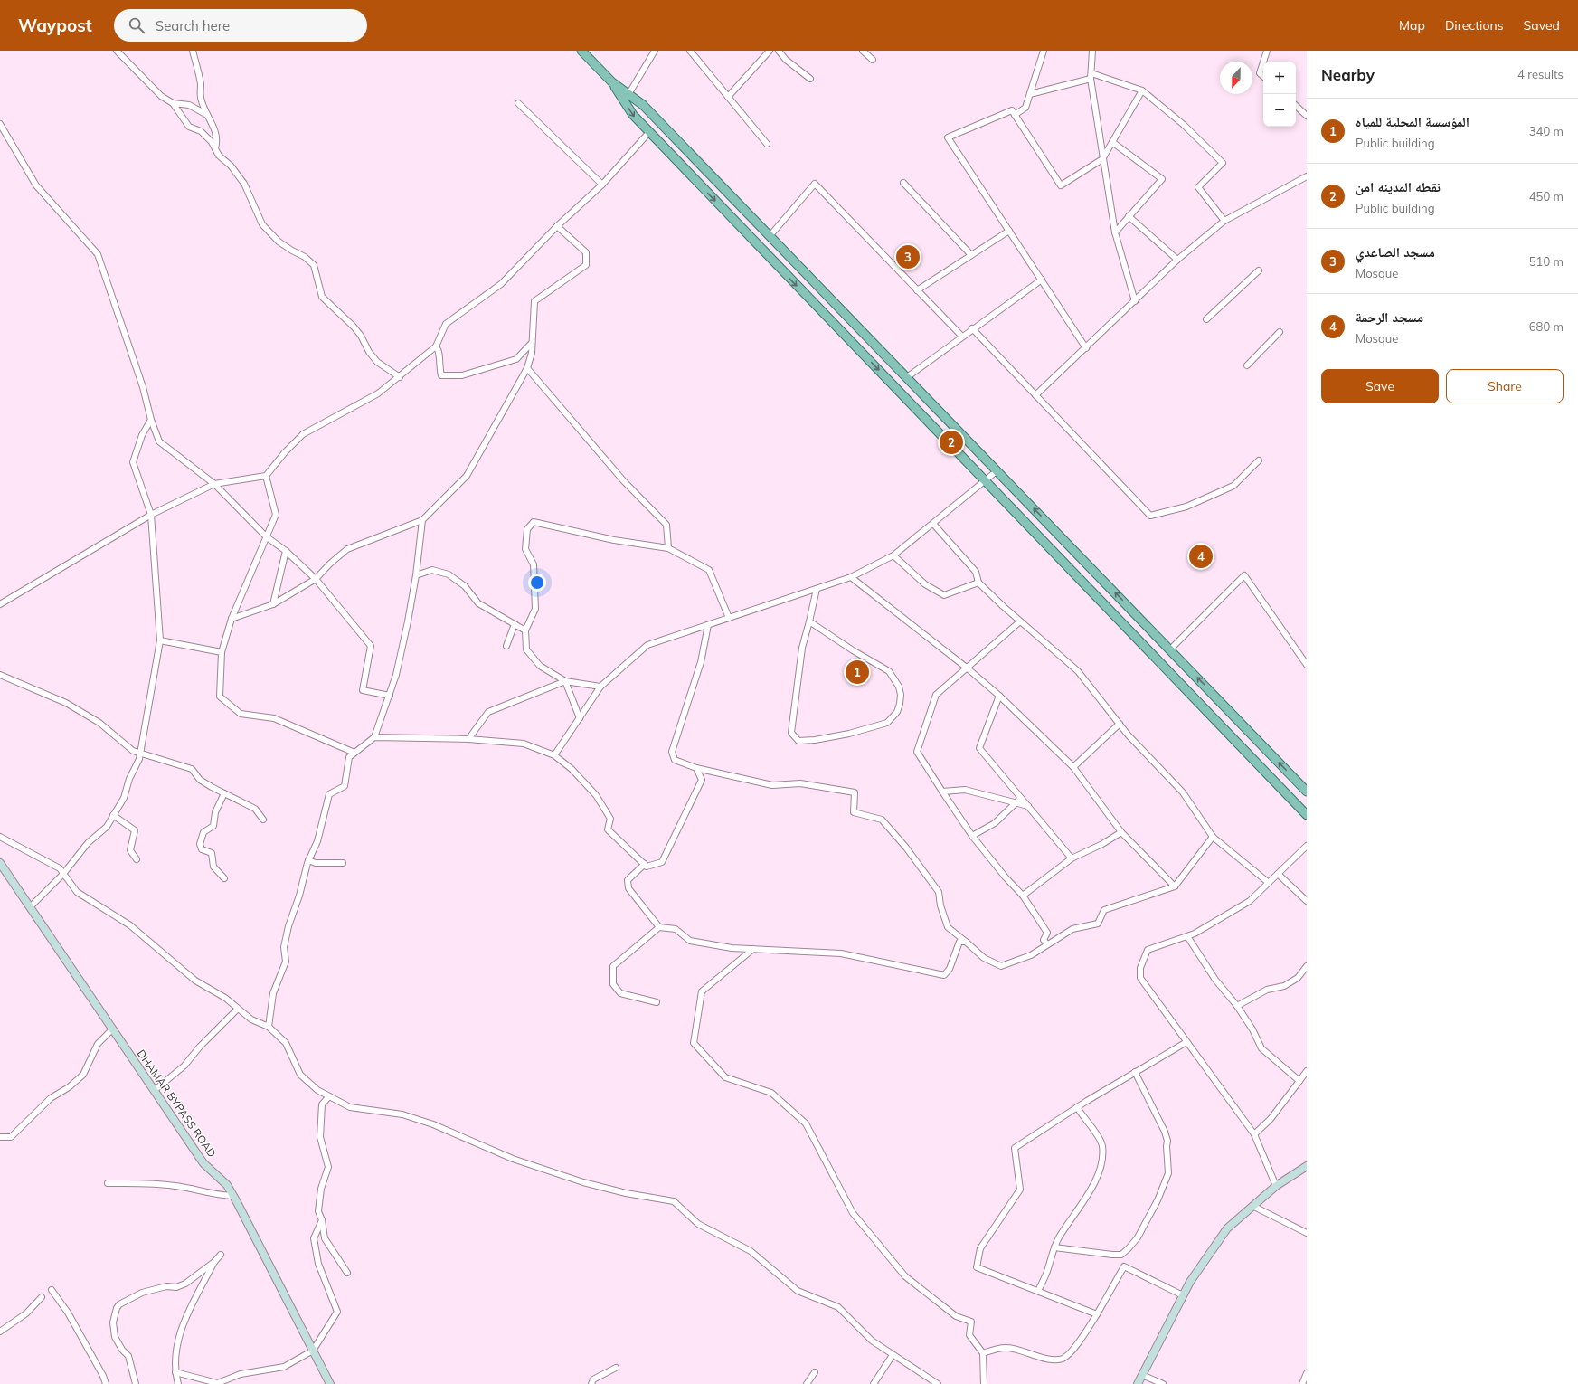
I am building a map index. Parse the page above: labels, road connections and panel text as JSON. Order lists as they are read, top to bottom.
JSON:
{
  "streets": {
    "main road": ["DHAMAR BYPASS ROAD"]
  },
  "north": "bottom",
  "page": {
    "header": "Waypost",
    "search": "Search here",
    "nav": ["Map", "Directions", "Saved"],
    "heading": ["Nearby", "4 results"],
    "map_buttons": ["+", "−"],
    "list": [
      {
        "mark": "1",
        "name": "المؤسسة المحلية للمياه",
        "note": "Public building",
        "value": "340 m"
      },
      {
        "mark": "2",
        "name": "نقطه المدينه امن",
        "note": "Public building",
        "value": "450 m"
      },
      {
        "mark": "3",
        "name": "مسجد الصاعدي",
        "note": "Mosque",
        "value": "510 m"
      },
      {
        "mark": "4",
        "name": "مسجد الرحمة",
        "note": "Mosque",
        "value": "680 m"
      }
    ],
    "pins": [
      "3",
      "2",
      "4",
      "1"
    ],
    "buttons": ["Save", "Share"]
  }
}
